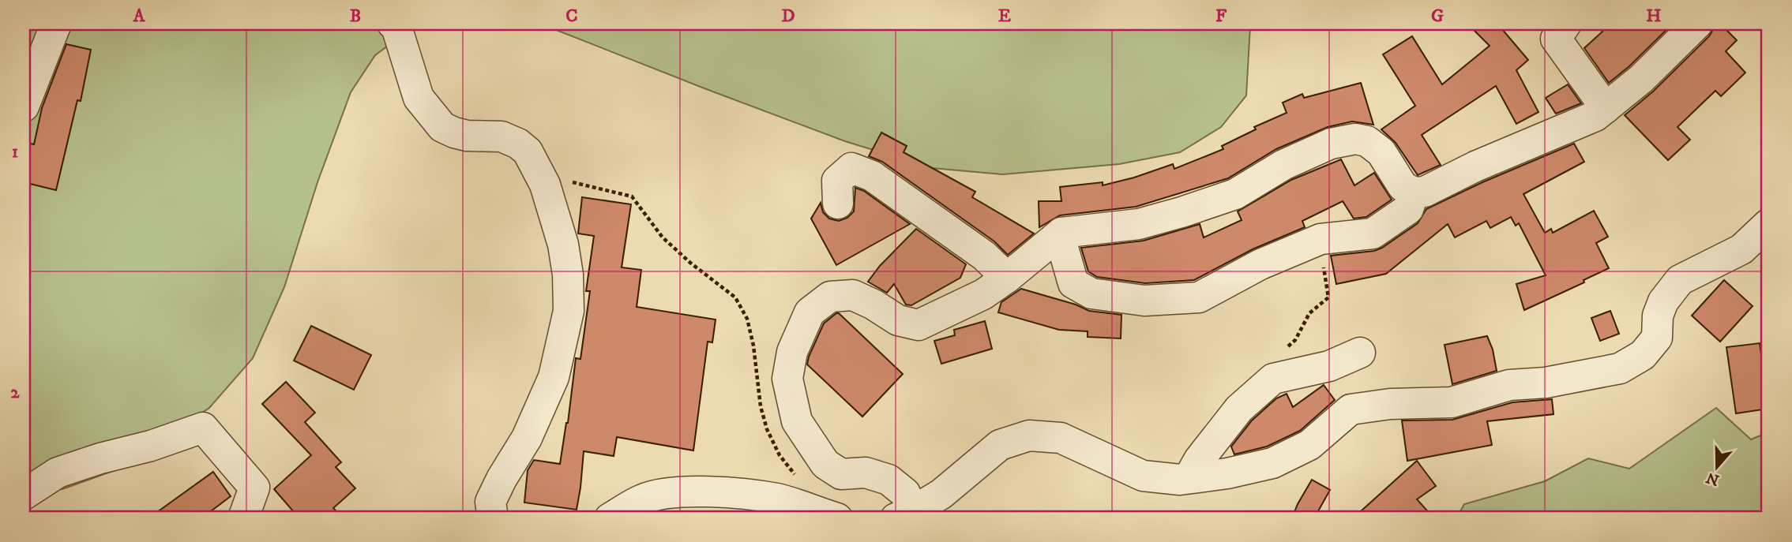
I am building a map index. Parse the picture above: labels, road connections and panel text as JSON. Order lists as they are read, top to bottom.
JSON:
{
  "north": "bottom",
  "grid": {
    "columns": [
      "A",
      "B",
      "C",
      "D",
      "E",
      "F",
      "G",
      "H"
    ],
    "rows": ["1", "2"]
  }
}
